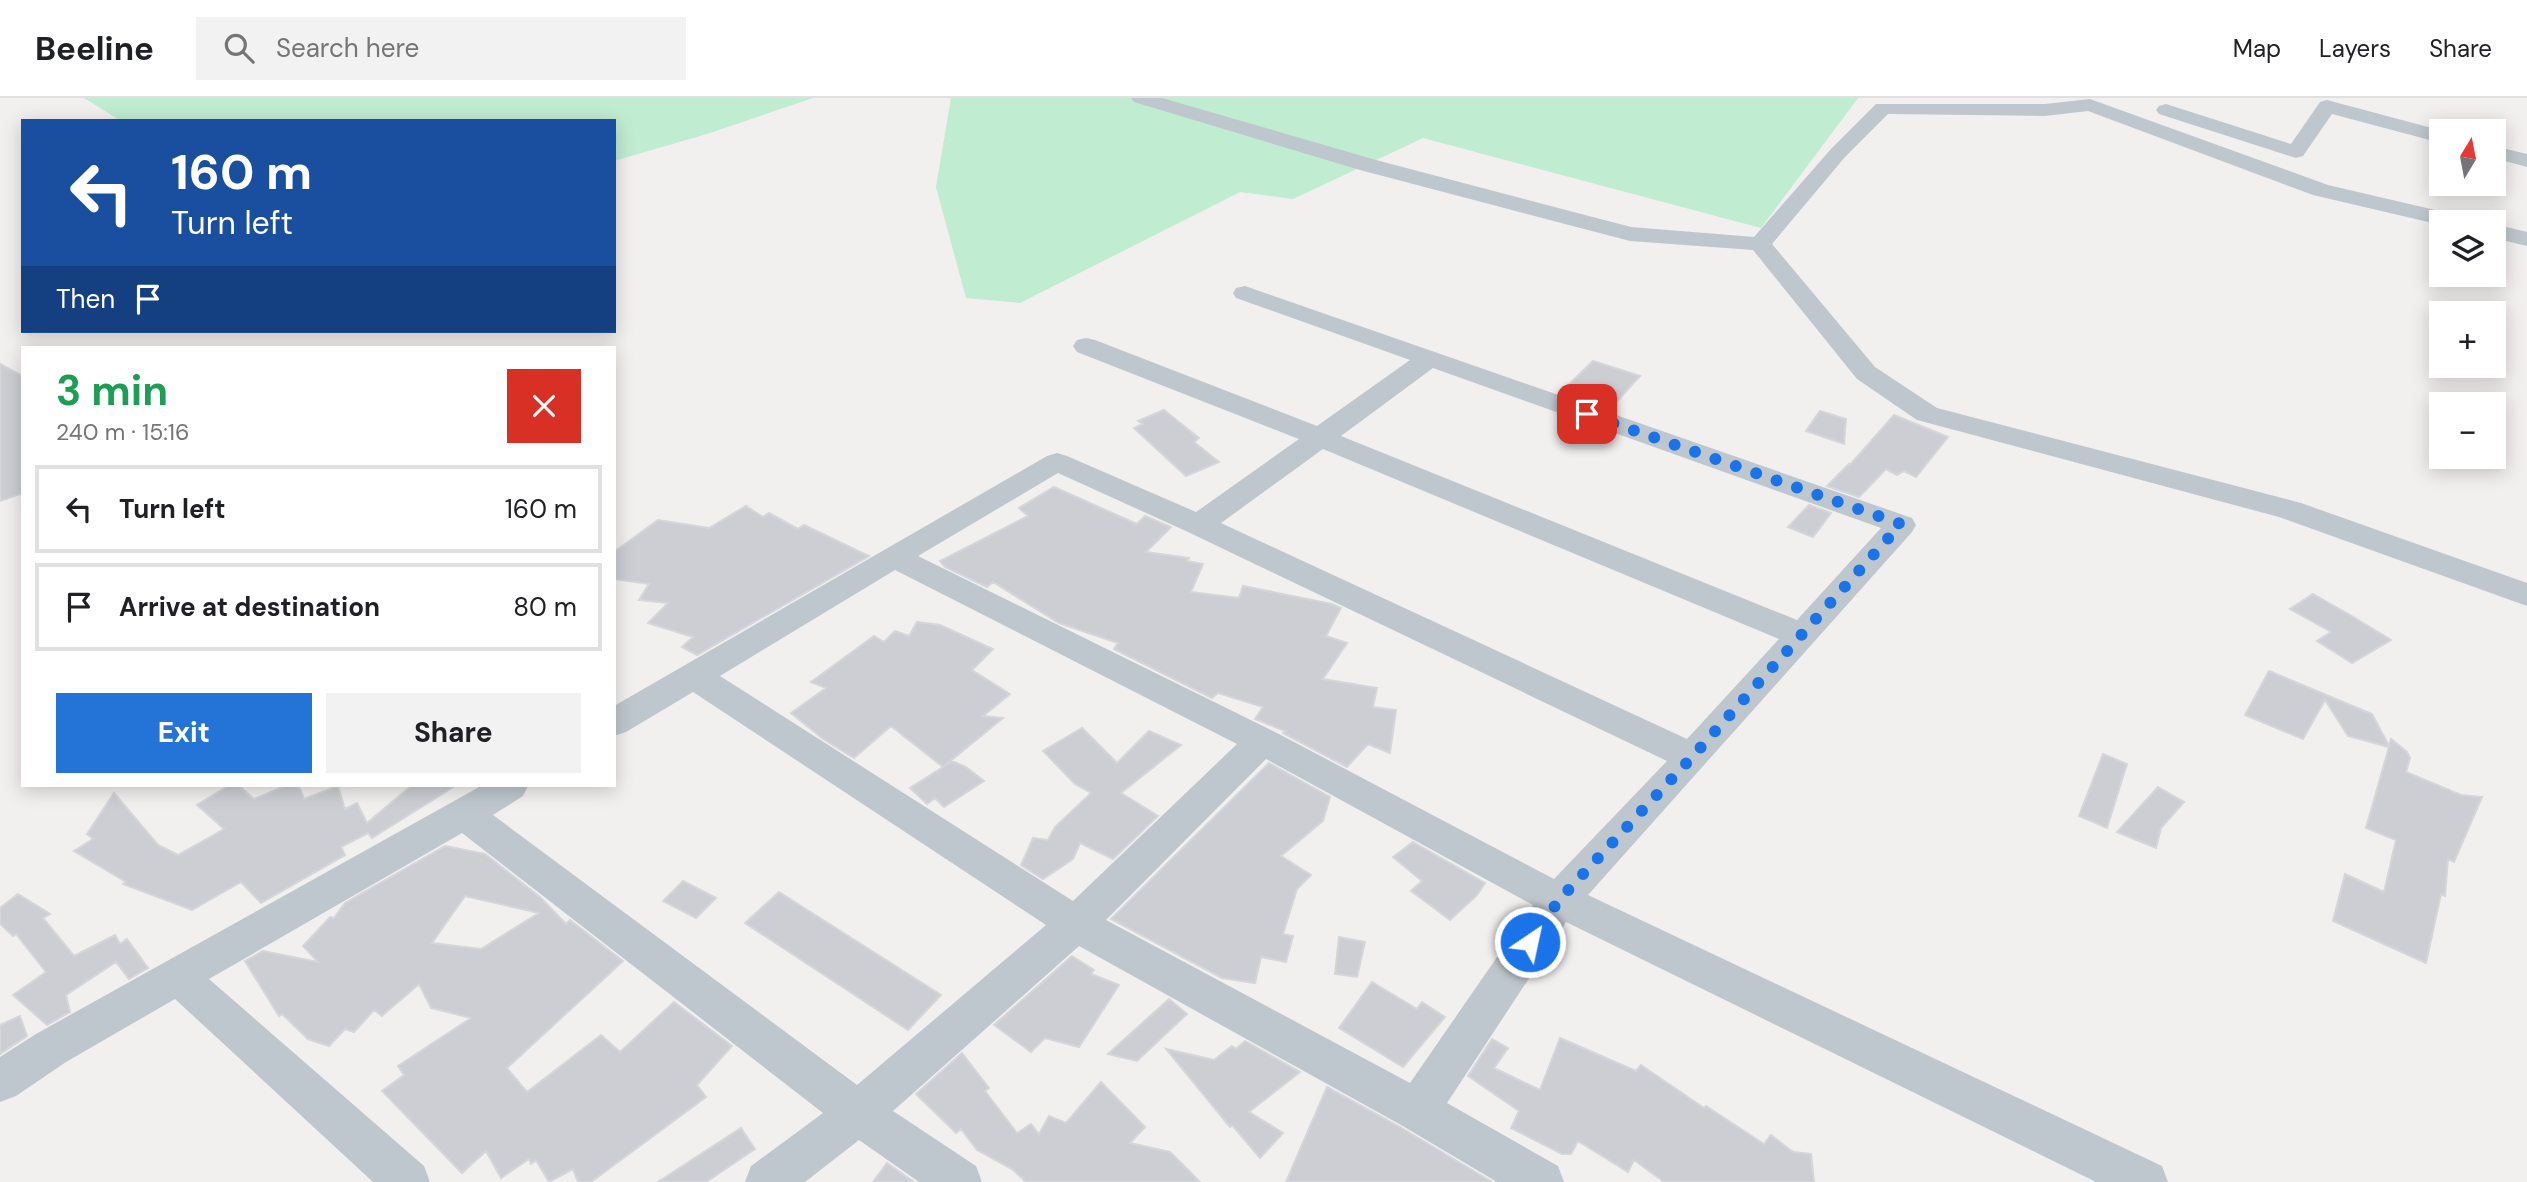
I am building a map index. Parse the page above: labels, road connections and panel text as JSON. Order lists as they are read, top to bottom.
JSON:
{
  "north": "top",
  "page": {
    "header": "Beeline",
    "search": "Search here",
    "nav": ["Map", "Layers", "Share"],
    "map_buttons": ["+", "−"],
    "turn": ["160 m", "Turn left"],
    "then": "Then",
    "heading": ["3 min", "240 m · 15:16"],
    "list": [
      {
        "name": "Turn left",
        "value": "160 m"
      },
      {
        "name": "Arrive at destination",
        "value": "80 m"
      }
    ],
    "buttons": ["Exit", "Share"]
  }
}
